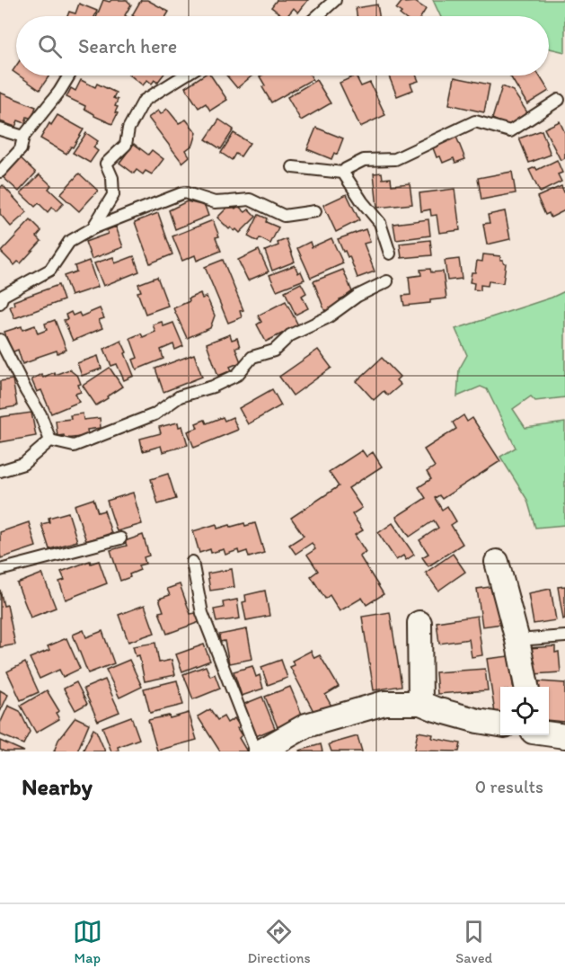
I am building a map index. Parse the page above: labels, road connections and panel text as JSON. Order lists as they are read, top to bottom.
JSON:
{
  "page": {
    "search": "Search here",
    "heading": ["Nearby", "0 results"],
    "nav": ["Map", "Directions", "Saved"]
  }
}
